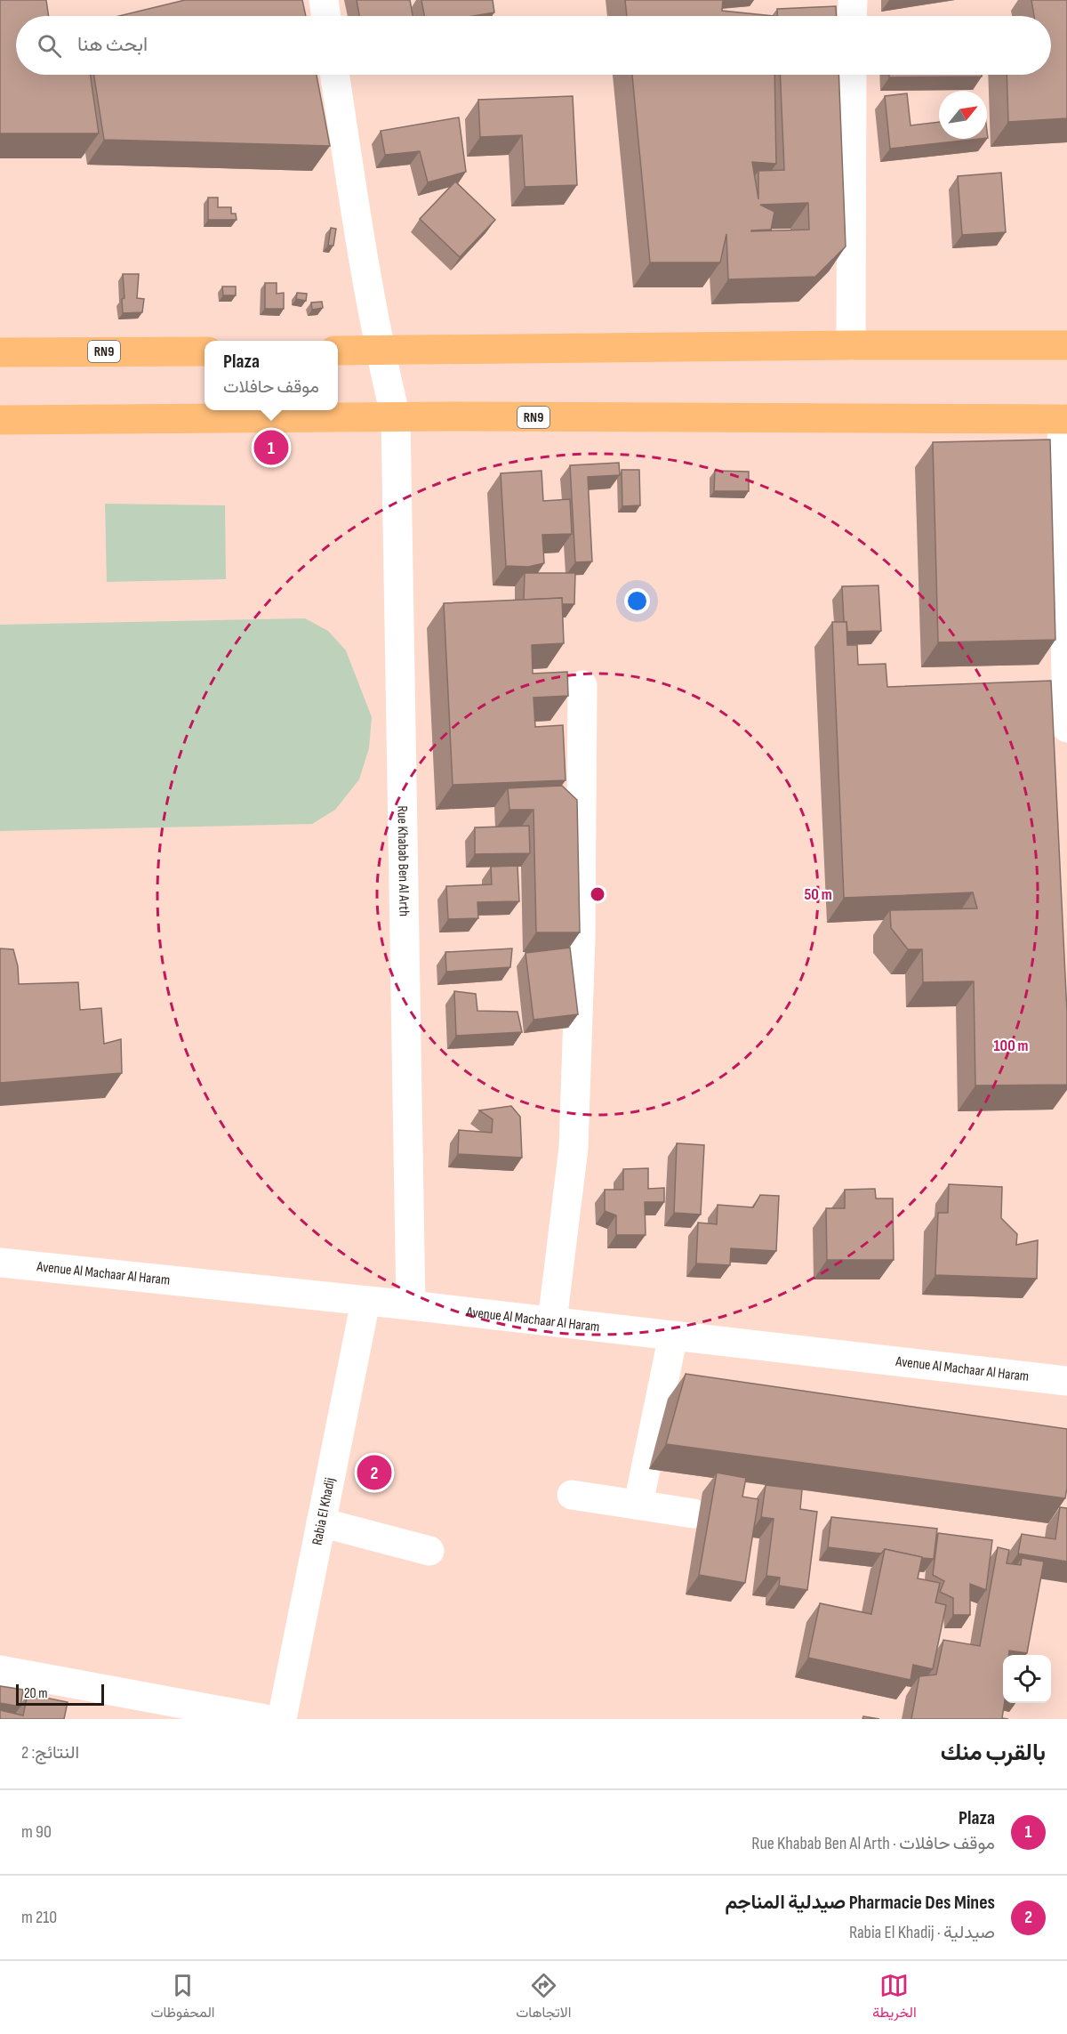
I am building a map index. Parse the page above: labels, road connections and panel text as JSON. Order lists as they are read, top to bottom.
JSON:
{
  "streets": {
    "main road": ["RN9"],
    "street": ["Rue Khabab Ben Al Arth", "Avenue Al Machaar Al Haram", "Rabia El Khadij"]
  },
  "crossings": [
    ["RN9", "Rue Khabab Ben Al Arth"],
    ["Rue Khabab Ben Al Arth", "Avenue Al Machaar Al Haram"],
    ["Avenue Al Machaar Al Haram", "Rabia El Khadij"]
  ],
  "scale_bar": "20 m",
  "north": "top right",
  "page": {
    "search": "ابحث هنا",
    "popup": ["Plaza", "موقف حافلات"],
    "pins": ["1", "2"],
    "scale": "20 m",
    "heading": ["بالقرب منك", "النتائج: 2"],
    "list": [
      {
        "mark": "1",
        "name": "Plaza",
        "note": "موقف حافلات · Rue Khabab Ben Al Arth",
        "value": "90 m"
      },
      {
        "mark": "2",
        "name": "Pharmacie Des Mines صيدلية المناجم",
        "note": "صيدلية · Rabia El Khadij",
        "value": "210 m"
      }
    ],
    "nav": ["الخريطة", "الاتجاهات", "المحفوظات"]
  },
  "rings": ["50 m", "100 m"]
}
